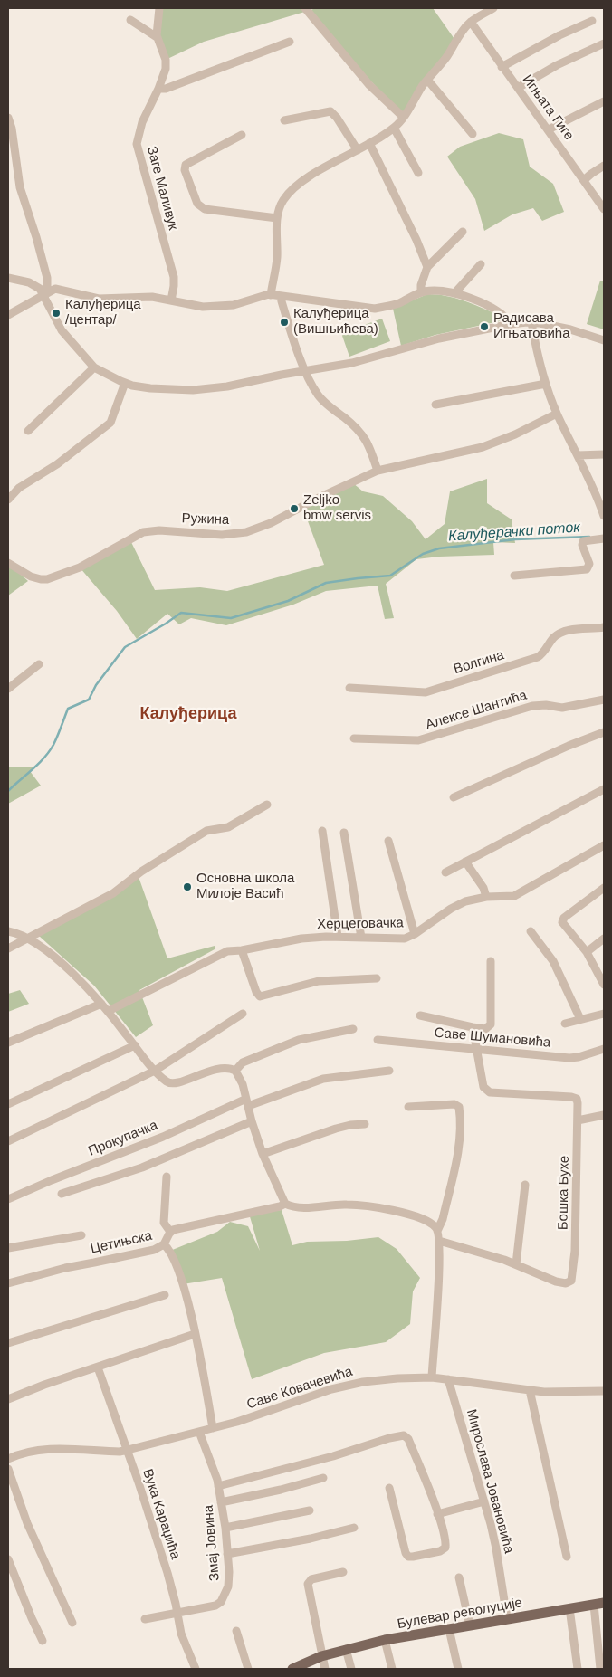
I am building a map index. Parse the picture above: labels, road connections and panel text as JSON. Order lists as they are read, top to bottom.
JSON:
{
  "streets": {
    "main road": ["Булевар револуције"],
    "street": [
      "Игњата Гиге",
      "Заге Маливук",
      "Ружина",
      "Волгина",
      "Алексе Шантића",
      "Херцеговачка",
      "Саве Шумановића",
      "Прокупачка",
      "Бошка Бухе",
      "Цетињска",
      "Саве Ковачевића",
      "Мирослава Јовановића",
      "Вука Караџића",
      "Змај Јовина"
    ]
  },
  "crossings": [
    ["Саве Шумановића", "Бошка Бухе"],
    ["Саве Ковачевића", "Мирослава Јовановића"],
    ["Саве Ковачевића", "Вука Караџића"],
    ["Саве Ковачевића", "Змај Јовина"],
    ["Мирослава Јовановића", "Булевар револуције"],
    ["Вука Караџића", "Змај Јовина"]
  ],
  "districts": ["Калуђерица"],
  "water": ["Калуђерачки поток"],
  "places": [
    "Калуђерица /центар/",
    "Калуђерица (Вишњићева)",
    "Радисава Игњатовића",
    "Zeljko bmw servis",
    "Основна школа Милоје Васић"
  ]
}
